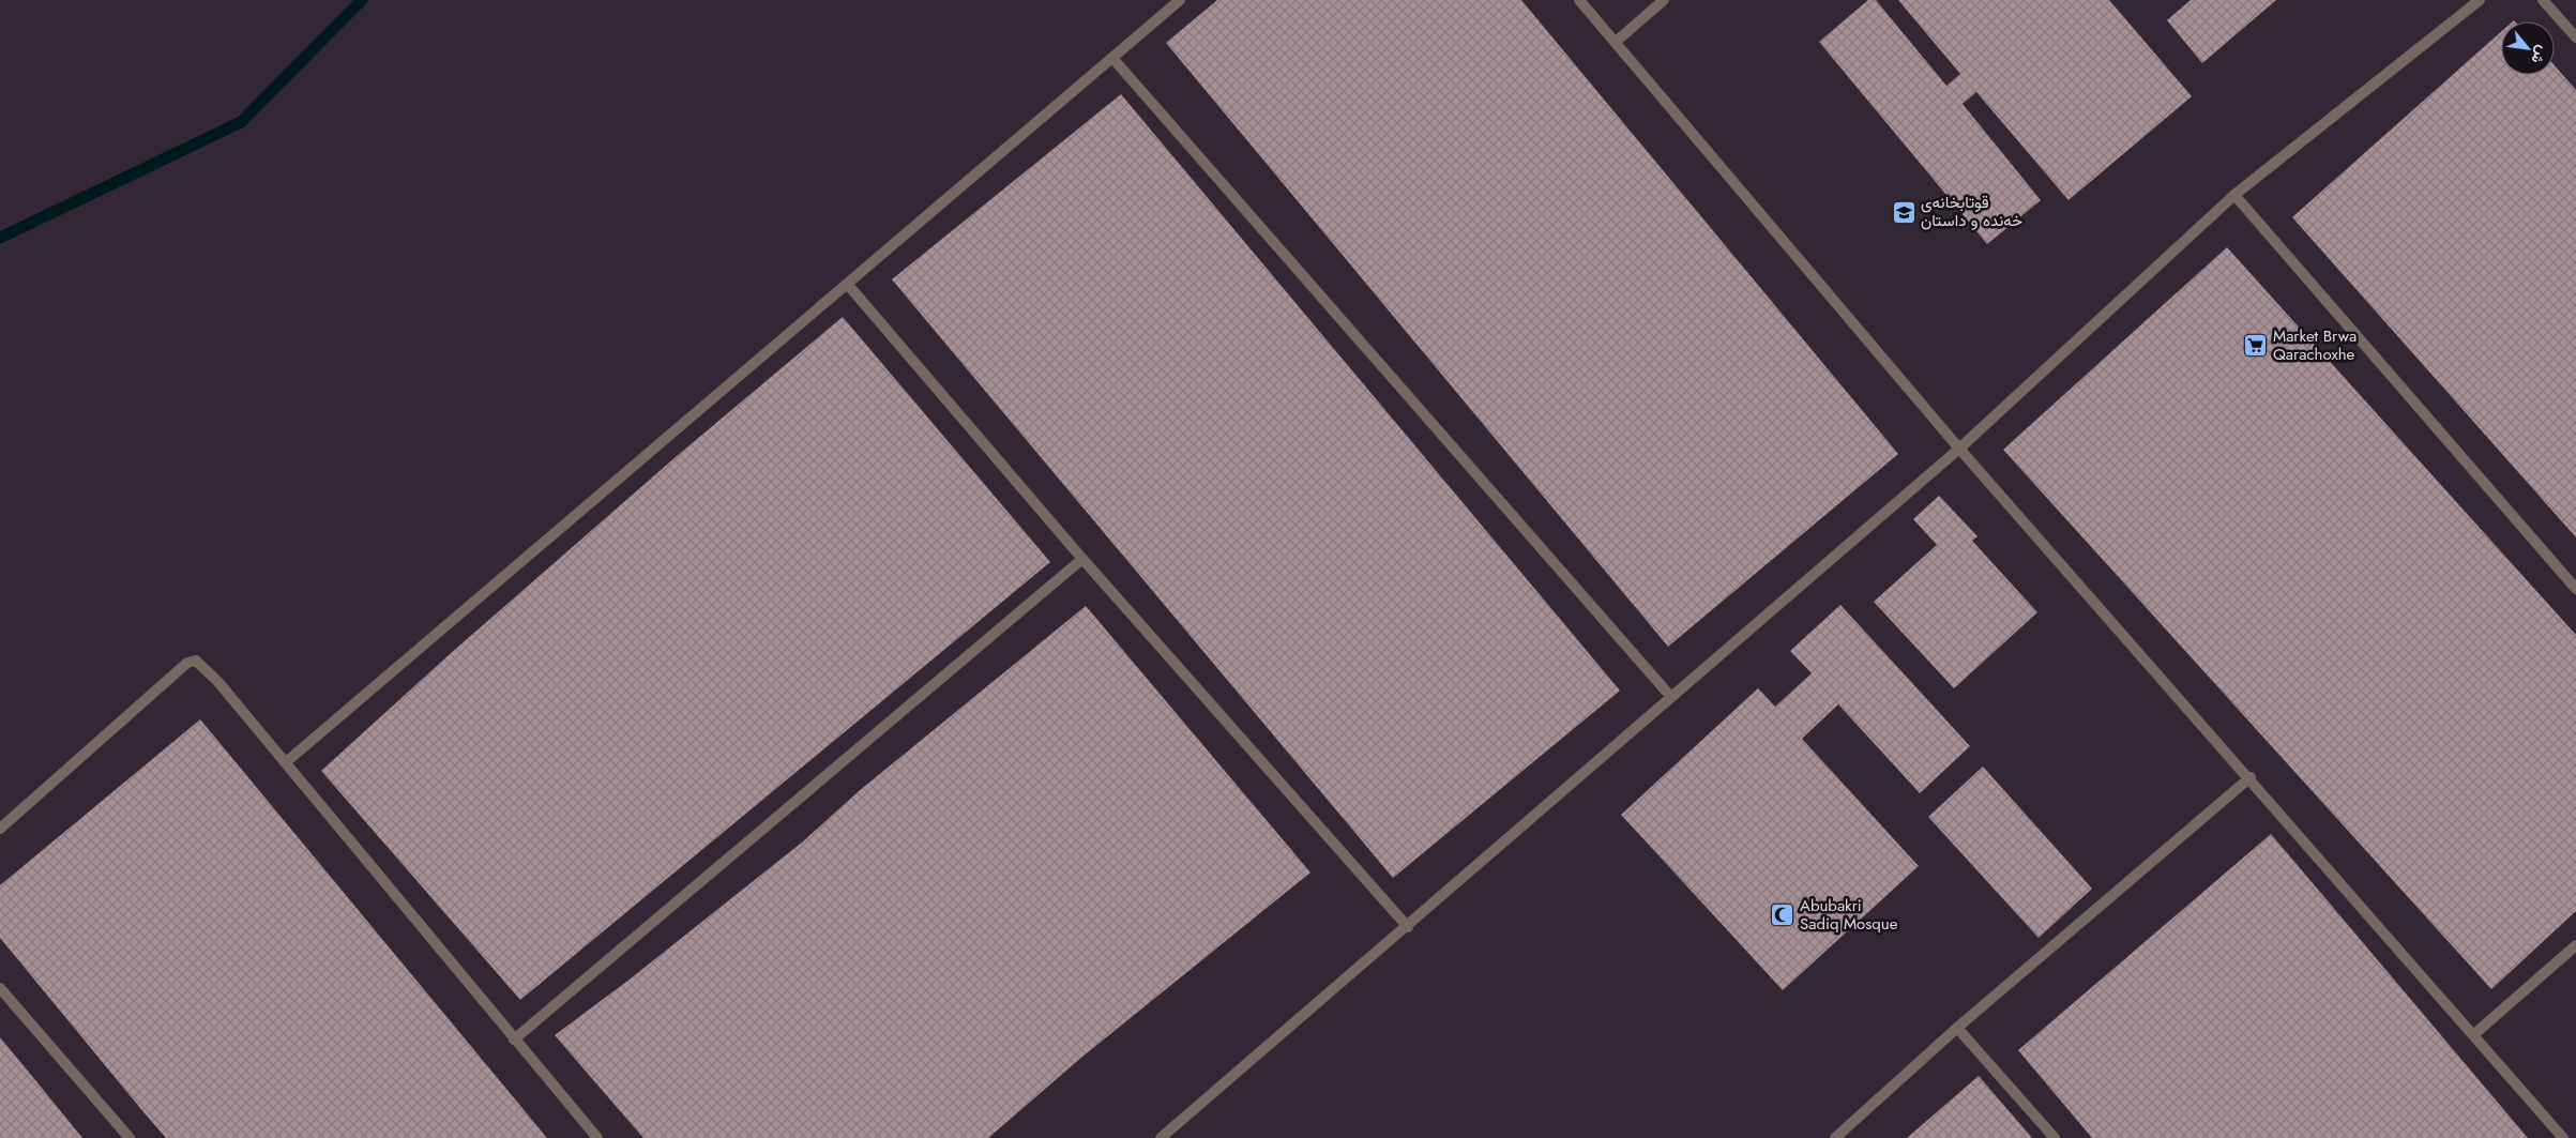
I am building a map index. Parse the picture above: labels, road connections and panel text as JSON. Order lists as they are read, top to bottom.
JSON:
{
  "places": {
    "school or university": ["قوتابخانەی خەندە و داستان"],
    "supermarket": ["Market Brwa Qarachoxhe"],
    "mosque": ["Abubakri Sadiq Mosque"]
  },
  "north": "bottom right"
}
